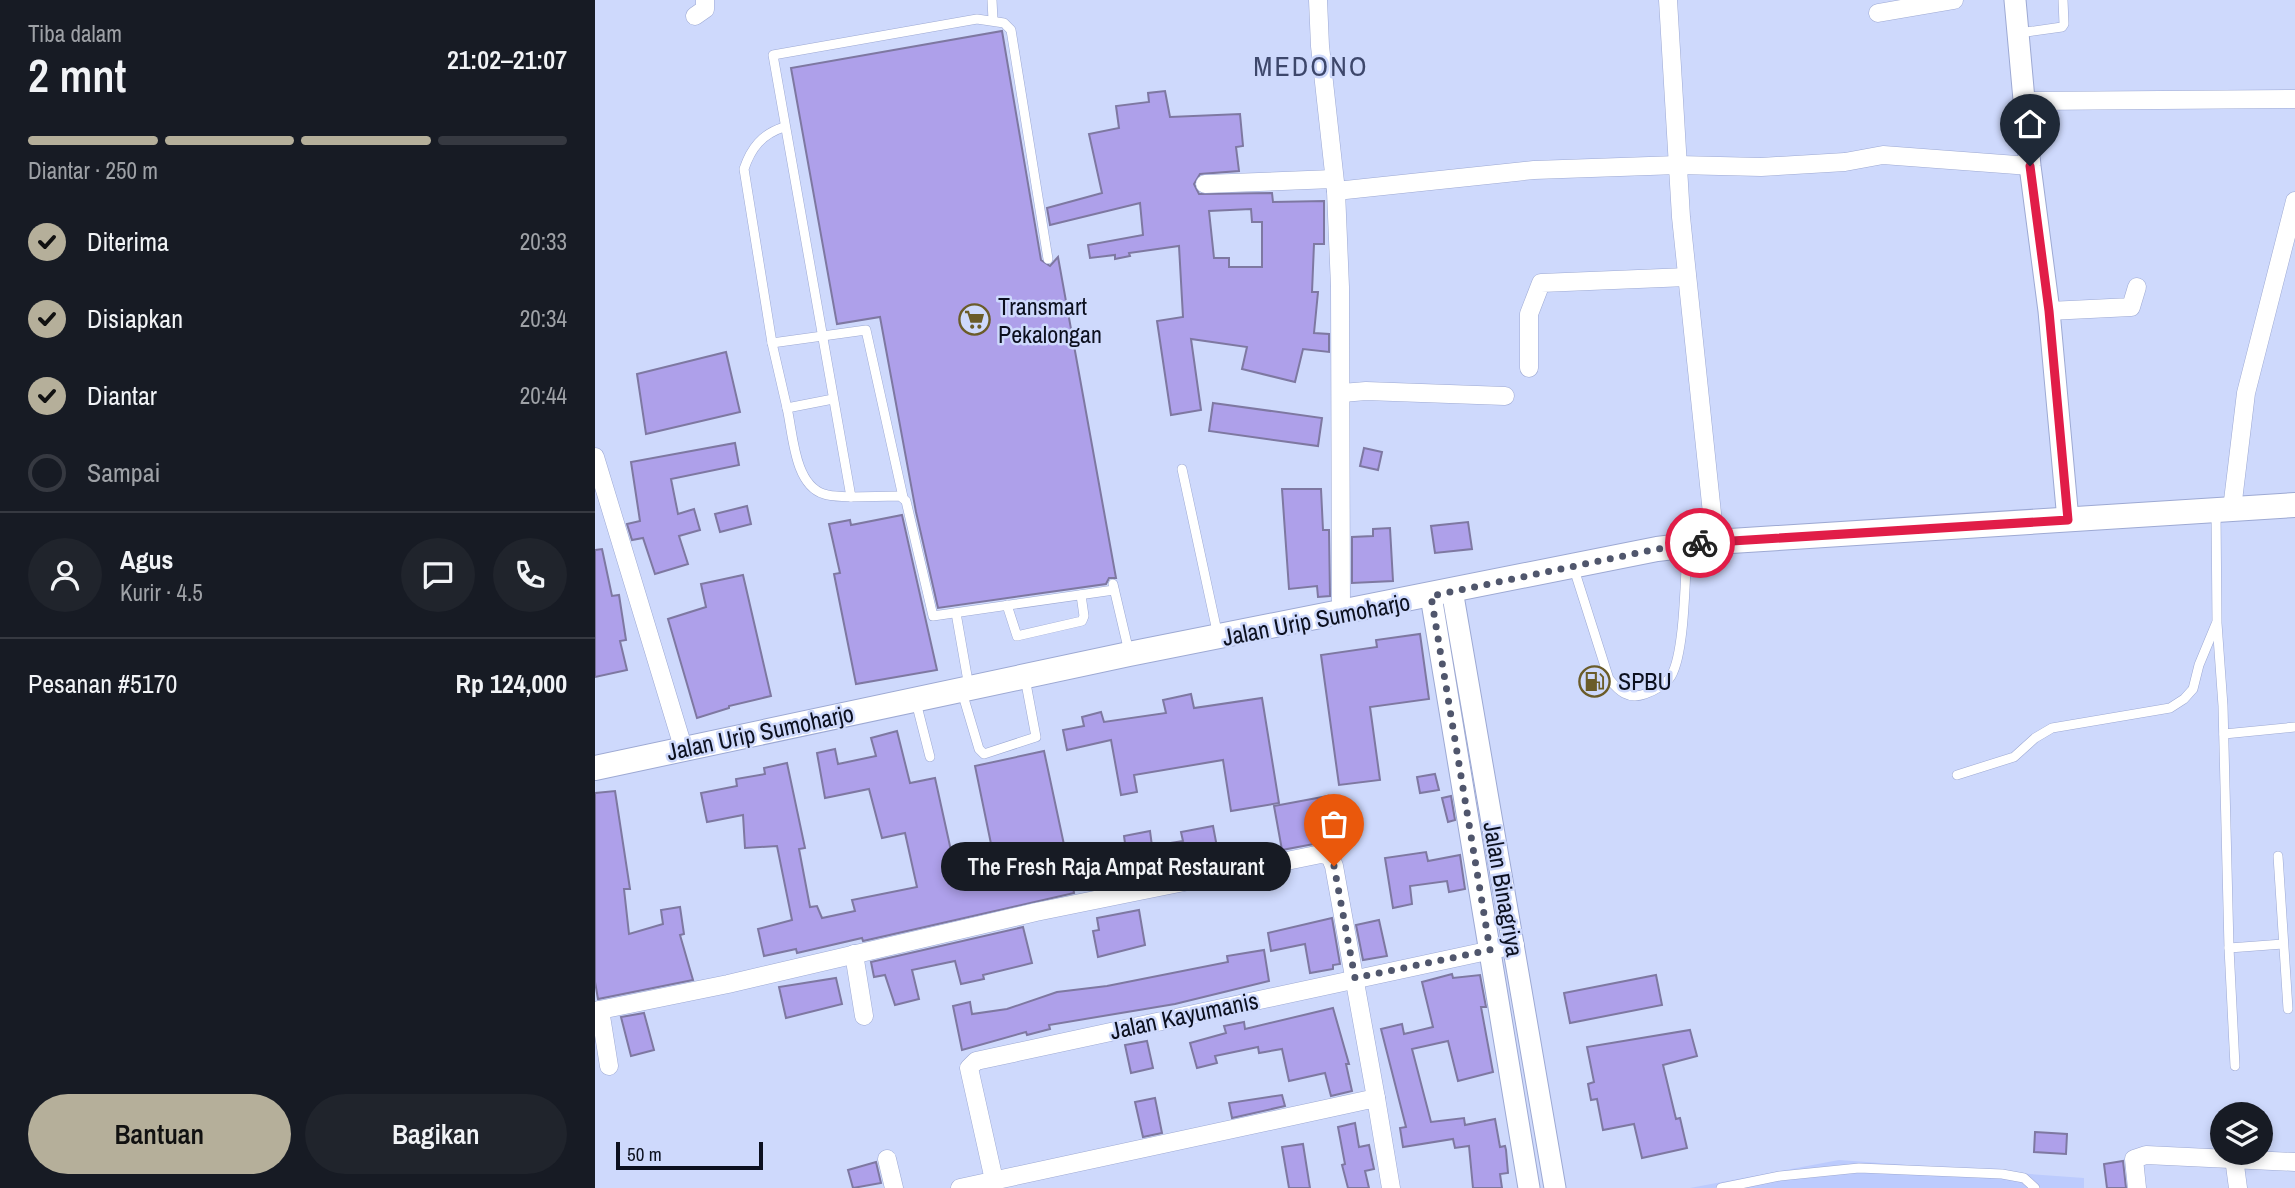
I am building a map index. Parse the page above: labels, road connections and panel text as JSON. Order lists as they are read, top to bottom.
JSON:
{
  "streets": {
    "main road": ["Jalan Urip Sumoharjo"],
    "street": ["Jalan Binagriya", "Jalan Kayumanis"]
  },
  "crossings": [
    ["Jalan Urip Sumoharjo", "Jalan Binagriya"],
    ["Jalan Binagriya", "Jalan Kayumanis"]
  ],
  "districts": ["MEDONO"],
  "places": {
    "supermarket": ["Transmart Pekalongan"],
    "fuel station": ["SPBU"],
    "other": ["The Fresh Raja Ampat Restaurant"]
  },
  "scale_bar": "50 m",
  "page": {
    "heading": ["2 mnt", "Tiba dalam", "21:02–21:07"],
    "panel": [
      "Agus",
      "Kurir · 4.5",
      "Pesanan #5170",
      "Rp 124,000"
    ],
    "bar": "Diantar · 250 m",
    "list": [
      ["Diterima", "20:33"],
      ["Disiapkan", "20:34"],
      ["Diantar", "20:44"],
      "Sampai"
    ],
    "bubble": "The Fresh Raja Ampat Restaurant",
    "buttons": ["Bantuan", "Bagikan"],
    "scale": "50 m"
  }
}
